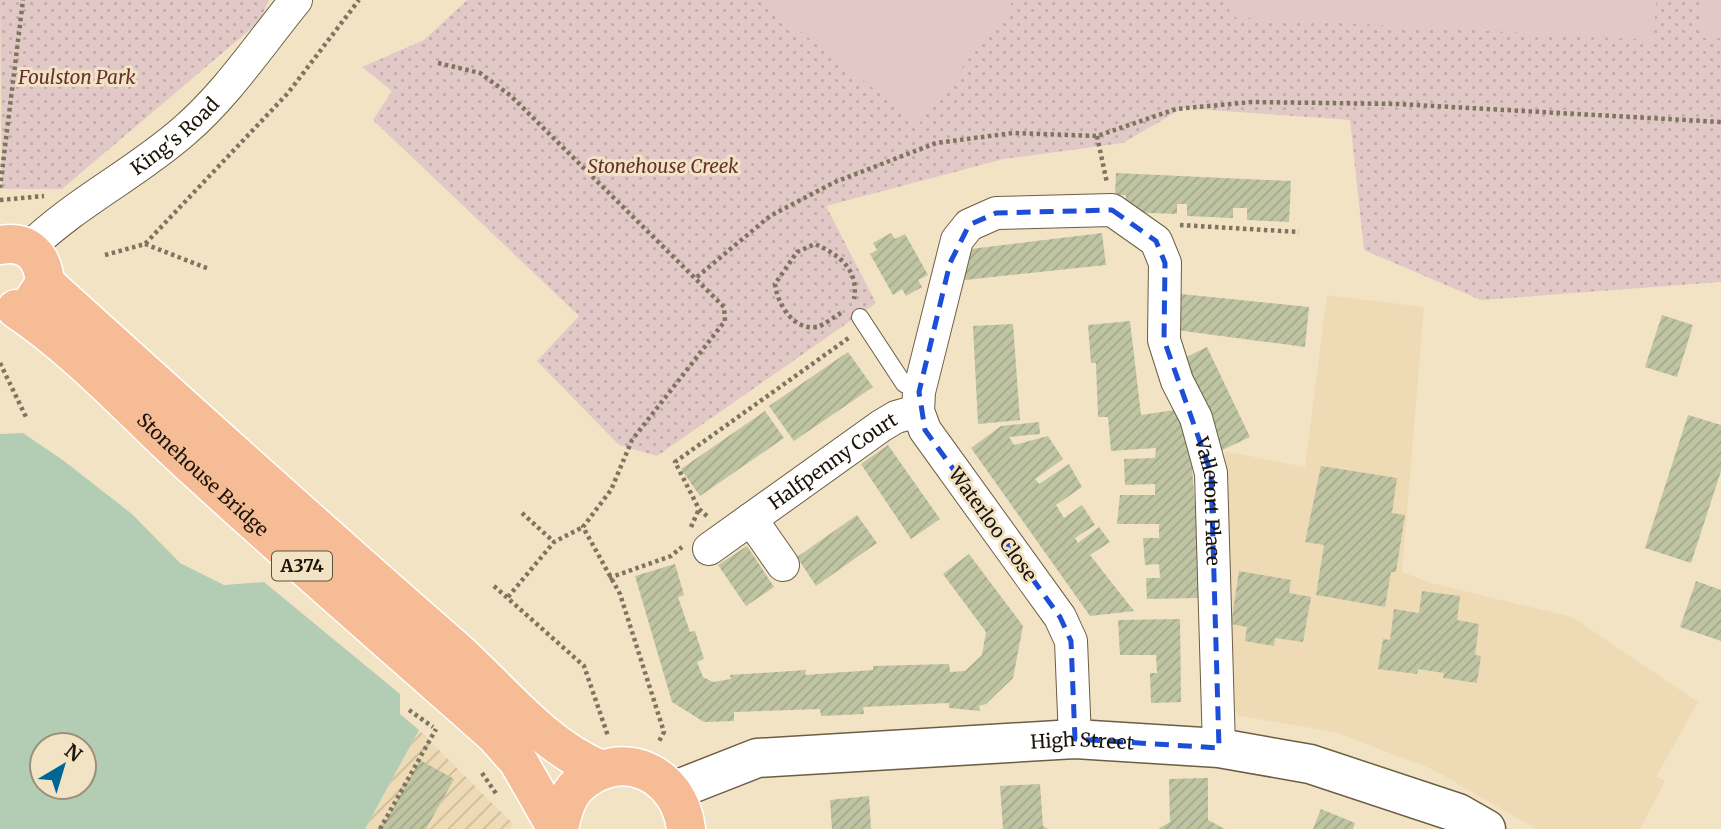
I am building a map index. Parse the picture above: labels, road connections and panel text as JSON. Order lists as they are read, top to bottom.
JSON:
{
  "streets": {
    "main road": ["Stonehouse Bridge", "A374"],
    "street": [
      "King's Road",
      "Halfpenny Court",
      "Valletort Place",
      "Waterloo Close",
      "High Street"
    ]
  },
  "crossings": [
    ["Halfpenny Court", "Waterloo Close"],
    ["Stonehouse Bridge", "High Street"],
    ["Valletort Place", "High Street"],
    ["Waterloo Close", "High Street"]
  ],
  "parks": ["Foulston Park", "Stonehouse Creek"],
  "north": "top right"
}
